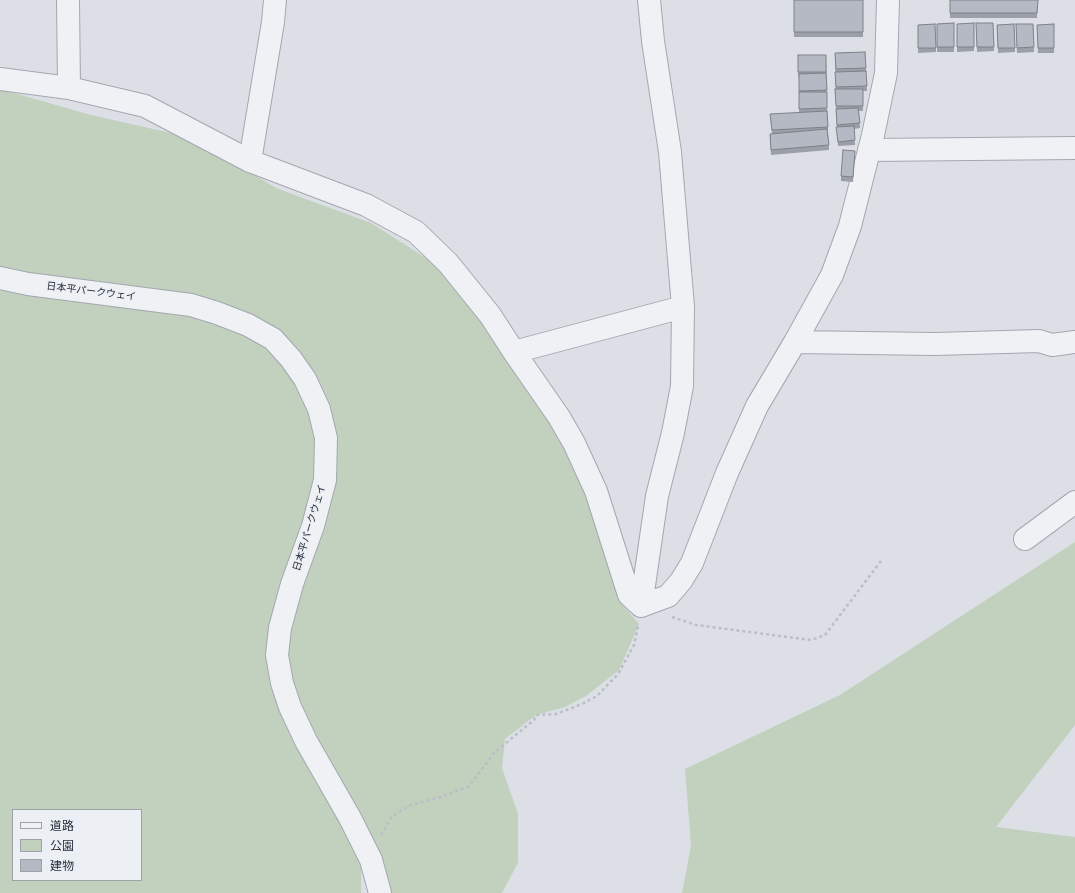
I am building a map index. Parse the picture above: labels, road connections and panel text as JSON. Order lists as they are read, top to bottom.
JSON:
{
  "streets": {
    "street": ["日本平パークウェイ"]
  },
  "legend": ["道路", "公園", "建物"]
}
